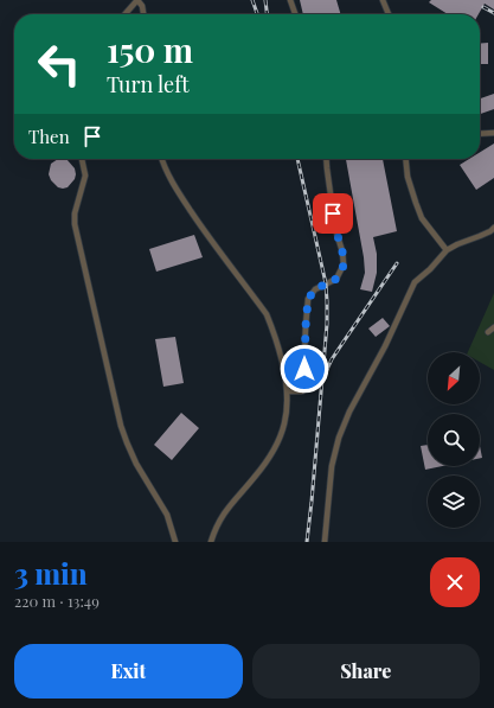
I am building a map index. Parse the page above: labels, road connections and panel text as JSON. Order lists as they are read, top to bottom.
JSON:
{
  "north": "bottom left",
  "page": {
    "turn": ["150 m", "Turn left"],
    "then": "Then",
    "heading": ["3 min", "220 m · 13:49"],
    "buttons": ["Exit", "Share"]
  }
}
